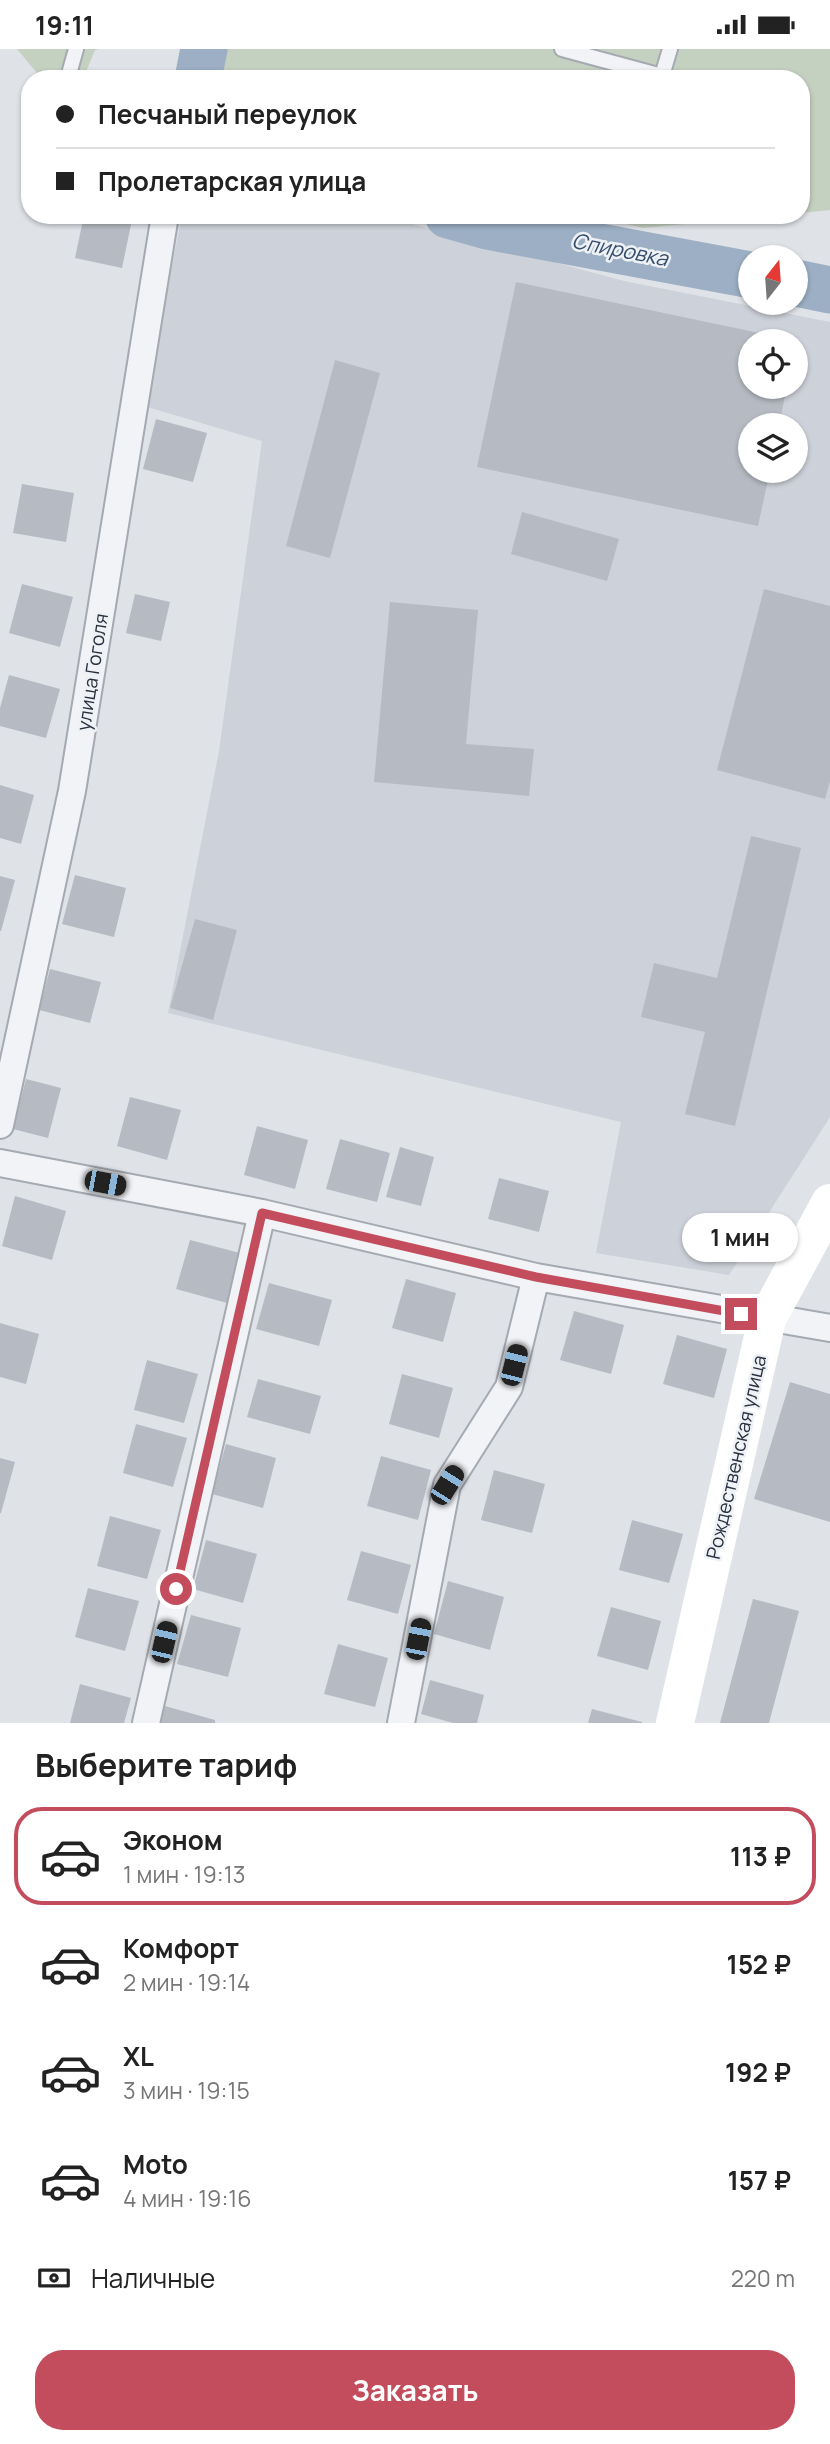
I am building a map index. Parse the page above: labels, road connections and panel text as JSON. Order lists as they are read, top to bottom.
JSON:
{
  "streets": {
    "main road": ["Рождественская улица"],
    "street": ["улица Гоголя"]
  },
  "water": ["Спировка"],
  "north": "top",
  "page": {
    "status": "19:11",
    "banner": ["Песчаный переулок", "Пролетарская улица"],
    "bubble": "1 мин",
    "heading": "Выберите тариф",
    "list": [
      {
        "name": "Эконом",
        "note": "1 мин · 19:13",
        "value": "113 ₽"
      },
      {
        "name": "Комфорт",
        "note": "2 мин · 19:14",
        "value": "152 ₽"
      },
      {
        "name": "XL",
        "note": "3 мин · 19:15",
        "value": "192 ₽"
      },
      {
        "name": "Moto",
        "note": "4 мин · 19:16",
        "value": "157 ₽"
      }
    ],
    "pay": ["Наличные", "220 m"],
    "buttons": "Заказать"
  }
}
